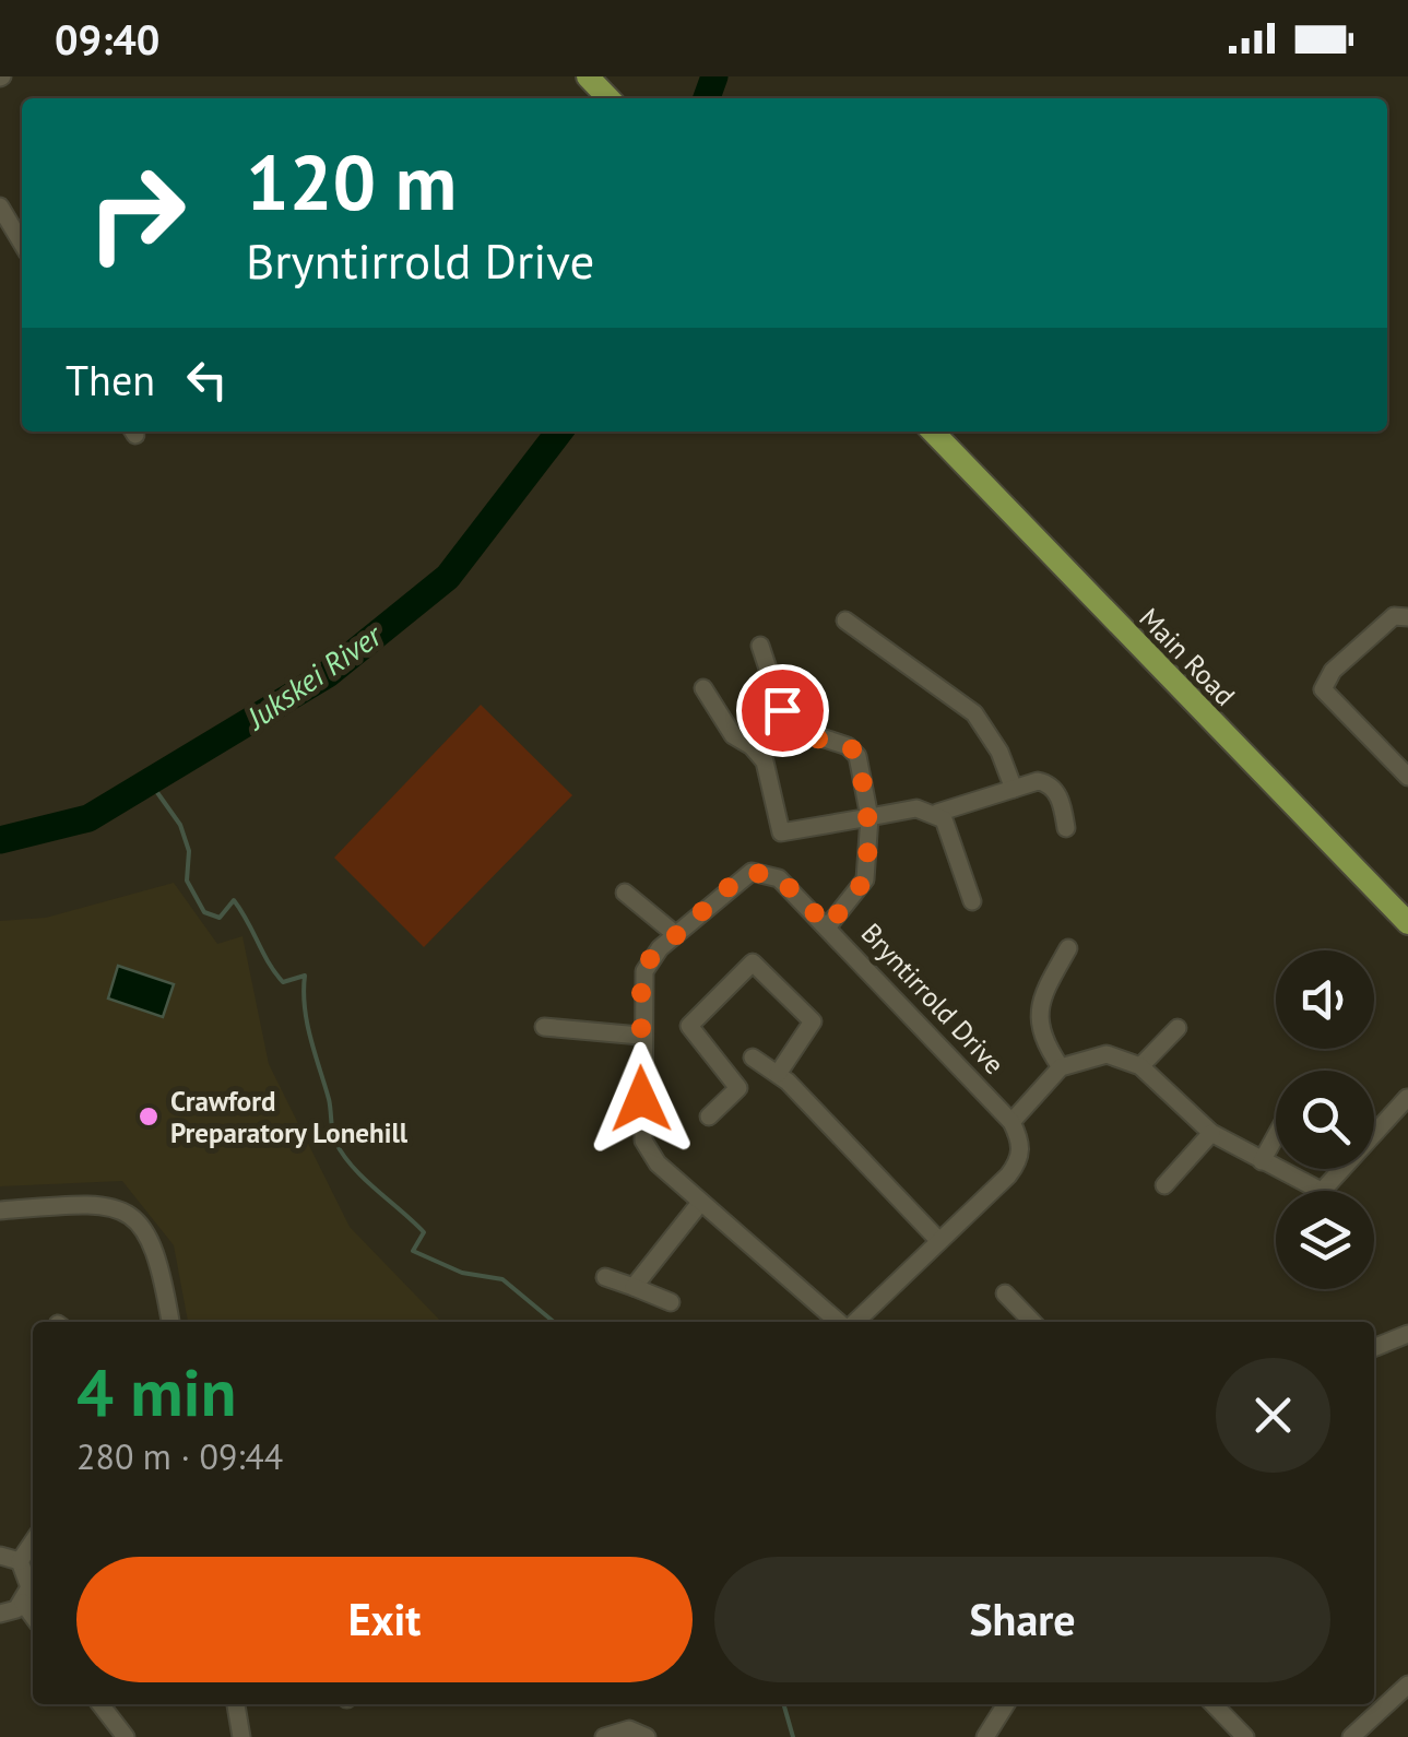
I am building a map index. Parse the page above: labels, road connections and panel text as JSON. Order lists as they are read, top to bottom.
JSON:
{
  "streets": {
    "main road": ["Main Road"],
    "street": ["Bryntirrold Drive"]
  },
  "water": ["Jukskei River"],
  "places": ["Crawford Preparatory Lonehill"],
  "page": {
    "status": "09:40",
    "turn": ["120 m", "Bryntirrold Drive"],
    "then": "Then",
    "heading": ["4 min", "280 m · 09:44"],
    "buttons": ["Exit", "Share"]
  }
}
